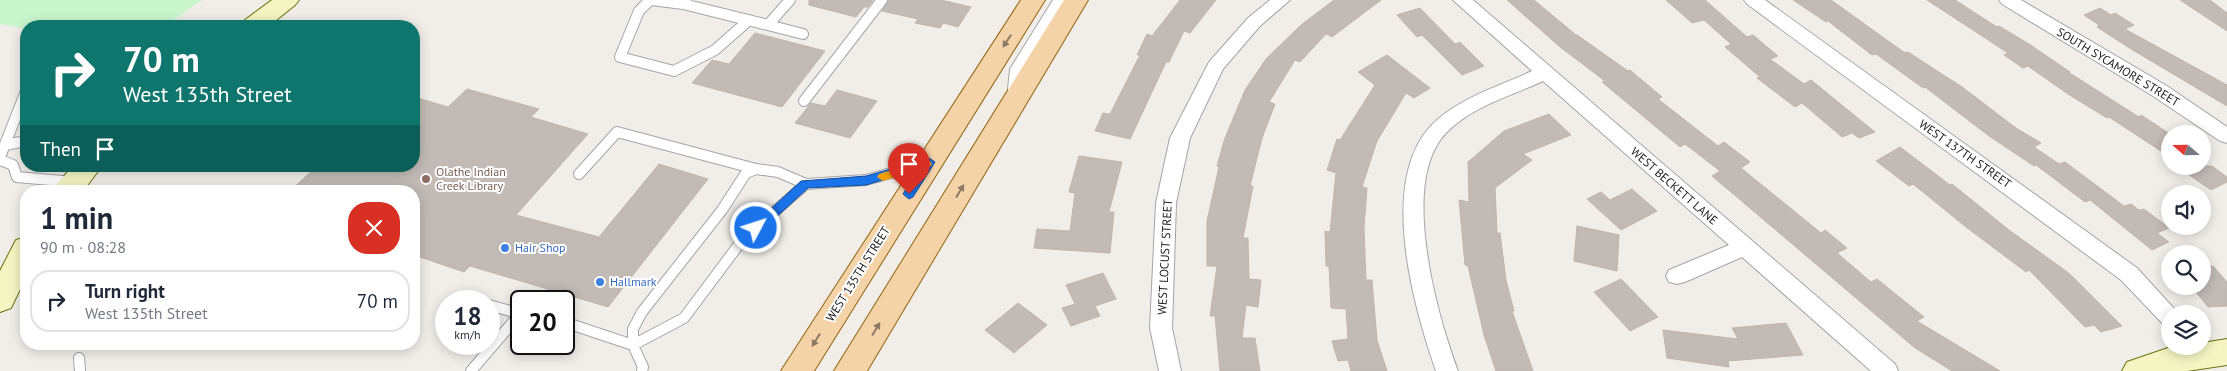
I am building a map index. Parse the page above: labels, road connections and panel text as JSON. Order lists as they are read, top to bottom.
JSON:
{
  "streets": {
    "main road": ["WEST 135TH STREET"],
    "street": [
      "SOUTH SYCAMORE STREET",
      "WEST 137TH STREET",
      "WEST BECKETT LANE",
      "WEST LOCUST STREET"
    ]
  },
  "places": ["Olathe Indian Creek Library", "Hair Shop", "Hallmark"],
  "north": "left",
  "page": {
    "turn": ["70 m", "West 135th Street"],
    "then": "Then",
    "heading": ["1 min", "90 m · 08:28"],
    "list": [
      {
        "name": "Turn right",
        "note": "West 135th Street",
        "value": "70 m"
      }
    ],
    "speed": "18 km/h",
    "limit": "20"
  }
}
